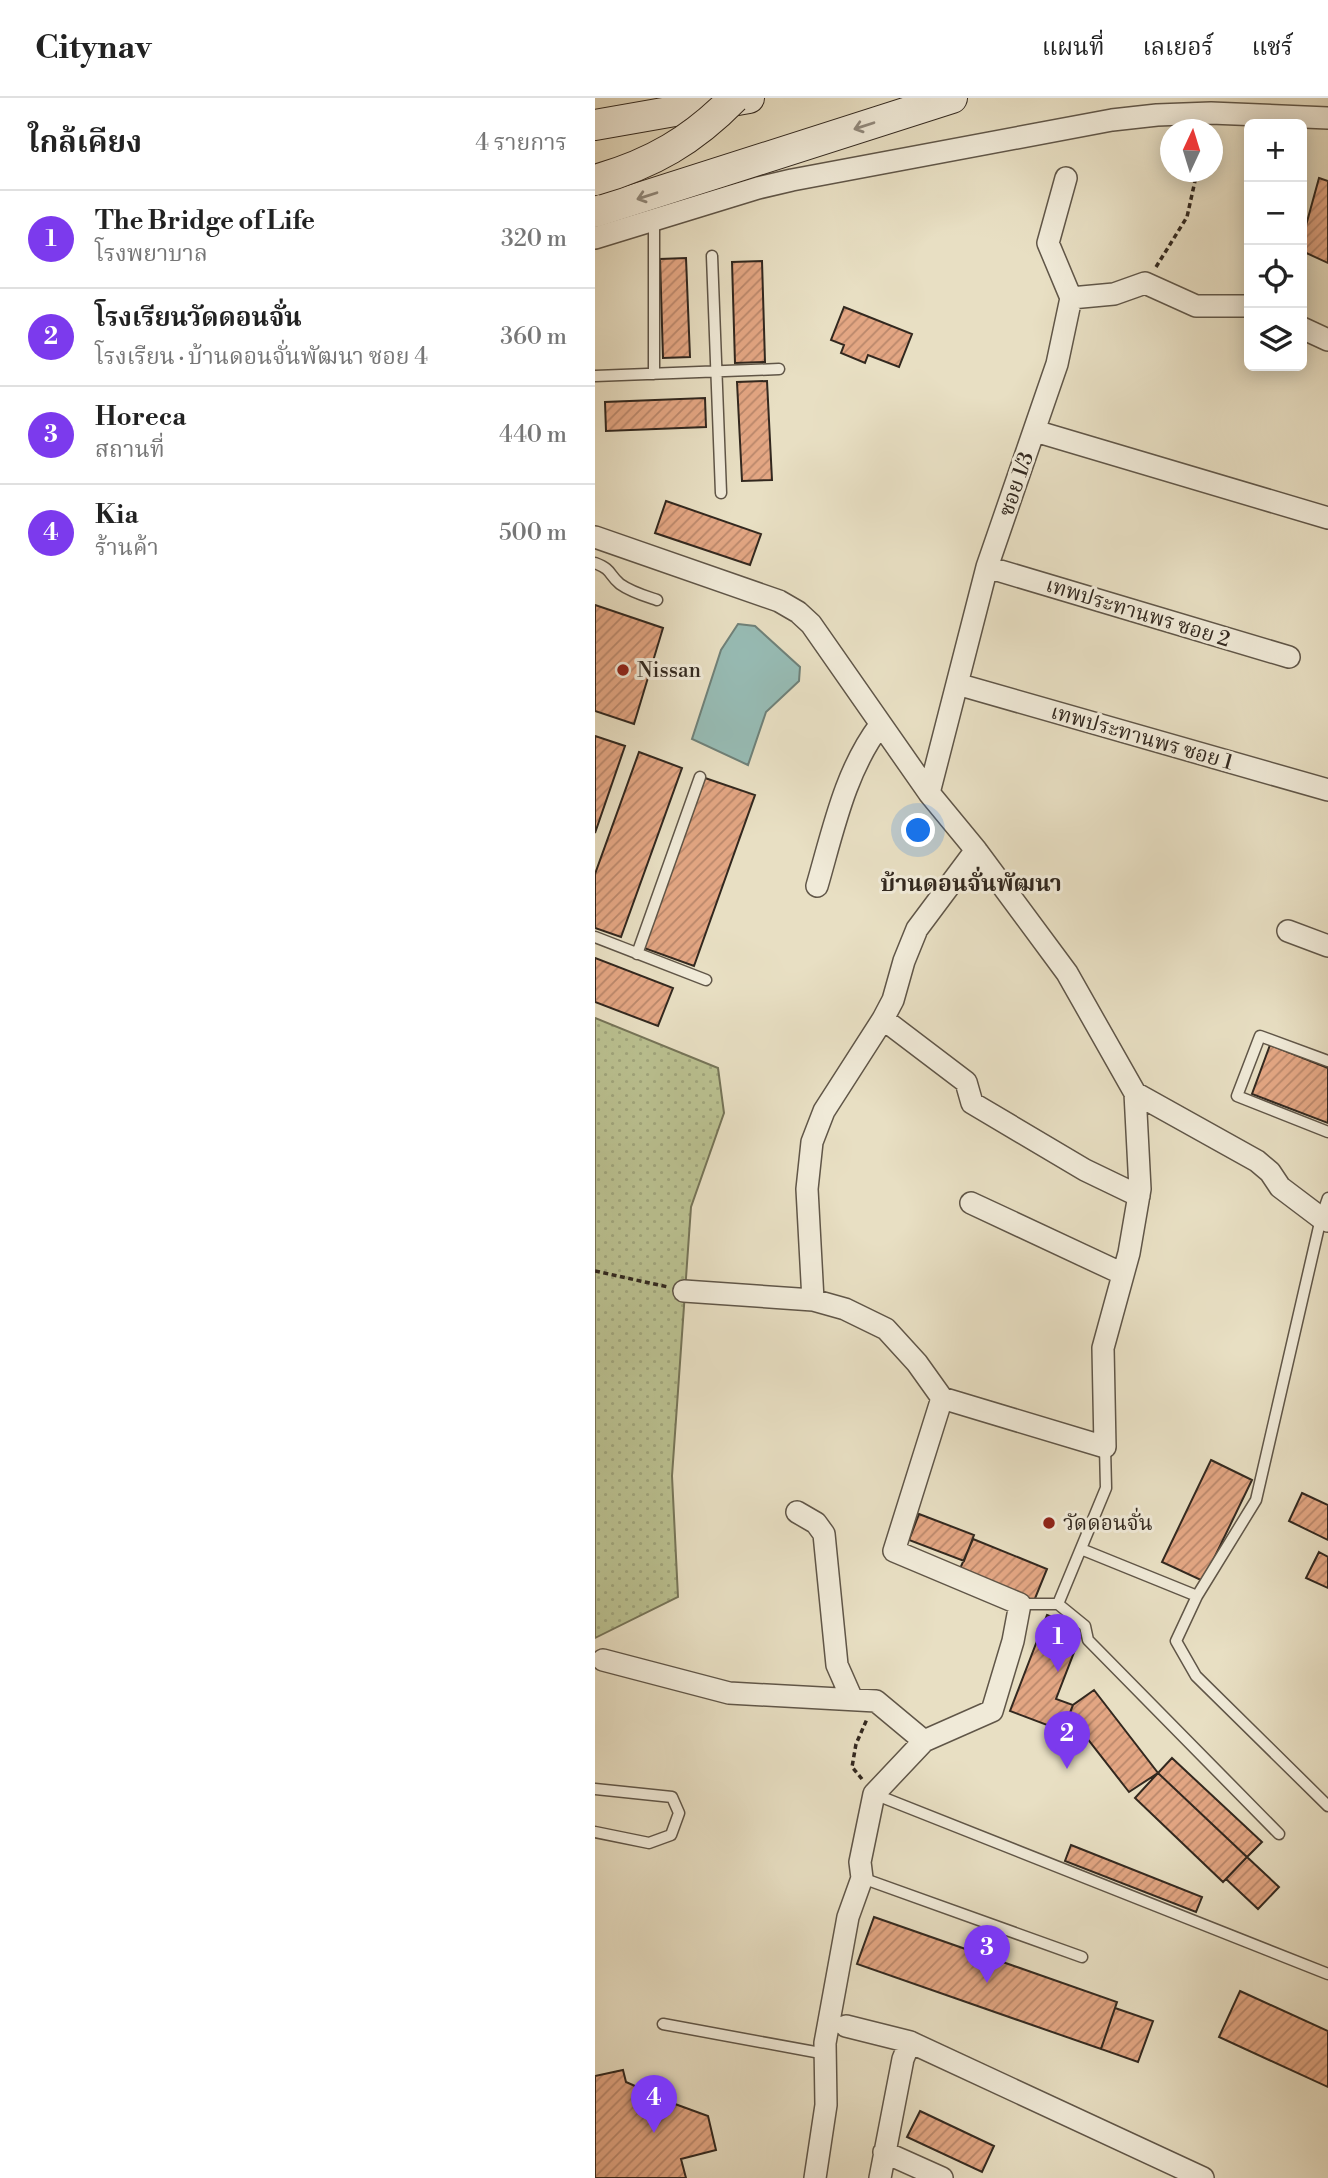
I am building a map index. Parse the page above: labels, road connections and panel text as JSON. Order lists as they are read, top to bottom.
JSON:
{
  "streets": {
    "street": ["ซอย 1/3", "เทพประทานพร ซอย 2", "เทพประทานพร ซอย 1"]
  },
  "crossings": [
    ["ซอย 1/3", "เทพประทานพร ซอย 2"],
    ["ซอย 1/3", "เทพประทานพร ซอย 1"]
  ],
  "districts": ["บ้านดอนจั่นพัฒนา"],
  "places": ["Nissan", "วัดดอนจั่น"],
  "north": "top",
  "page": {
    "header": "Citynav",
    "nav": ["แผนที่", "เลเยอร์", "แชร์"],
    "heading": ["ใกล้เคียง", "4 รายการ"],
    "map_buttons": ["+", "−"],
    "list": [
      {
        "mark": "1",
        "name": "The Bridge of Life",
        "note": "โรงพยาบาล",
        "value": "320 m"
      },
      {
        "mark": "2",
        "name": "โรงเรียนวัดดอนจั่น",
        "note": "โรงเรียน · บ้านดอนจั่นพัฒนา ซอย 4",
        "value": "360 m"
      },
      {
        "mark": "3",
        "name": "Horeca",
        "note": "สถานที่",
        "value": "440 m"
      },
      {
        "mark": "4",
        "name": "Kia",
        "note": "ร้านค้า",
        "value": "500 m"
      }
    ],
    "pins": [
      "1",
      "2",
      "3",
      "4"
    ]
  }
}
